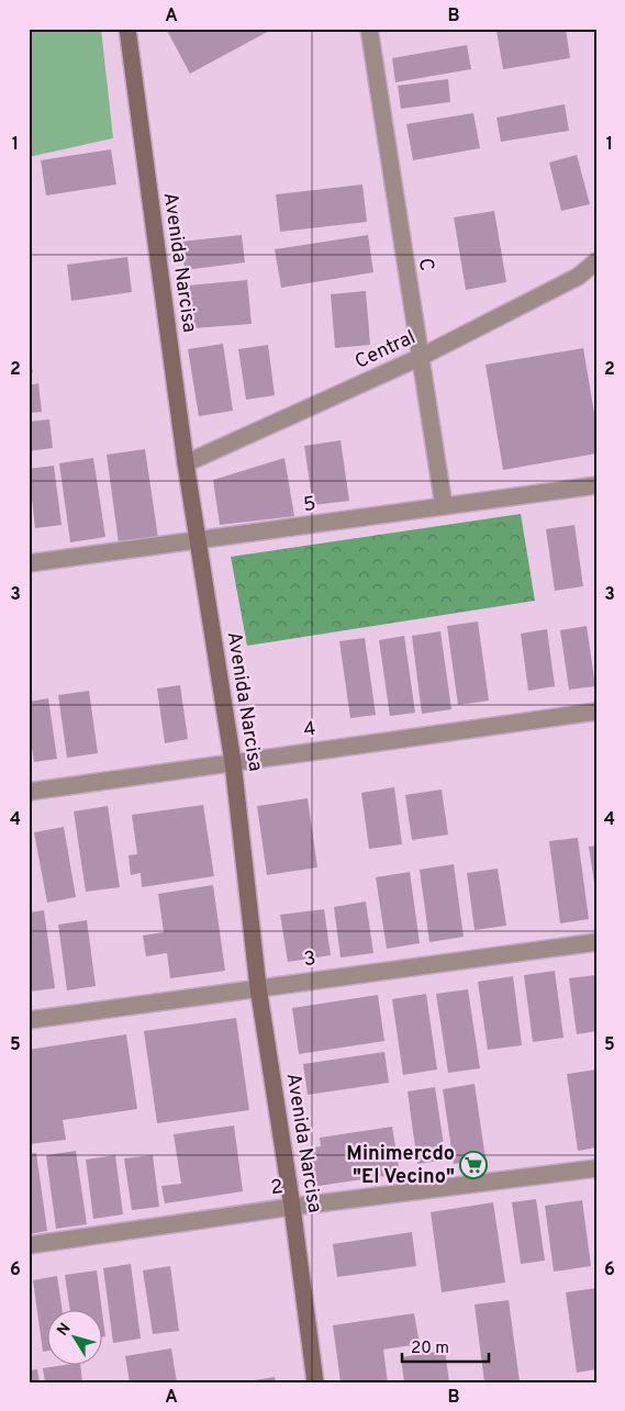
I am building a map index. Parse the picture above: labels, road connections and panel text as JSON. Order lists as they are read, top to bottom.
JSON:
{
  "streets": {
    "street": [
      "Avenida Narcisa",
      "C",
      "Central",
      "5",
      "4",
      "3",
      "2"
    ]
  },
  "crossings": [
    ["Avenida Narcisa", "Central"],
    ["Avenida Narcisa", "5"],
    ["Avenida Narcisa", "4"],
    ["Avenida Narcisa", "3"],
    ["Avenida Narcisa", "2"],
    ["C", "Central"],
    ["C", "5"]
  ],
  "places": {
    "supermarket": ["Minimercdo \"El Vecino\""]
  },
  "scale_bar": "20 m",
  "north": "top left",
  "grid": {
    "columns": ["A", "B"],
    "rows": [
      "1",
      "2",
      "3",
      "4",
      "5",
      "6"
    ]
  }
}
